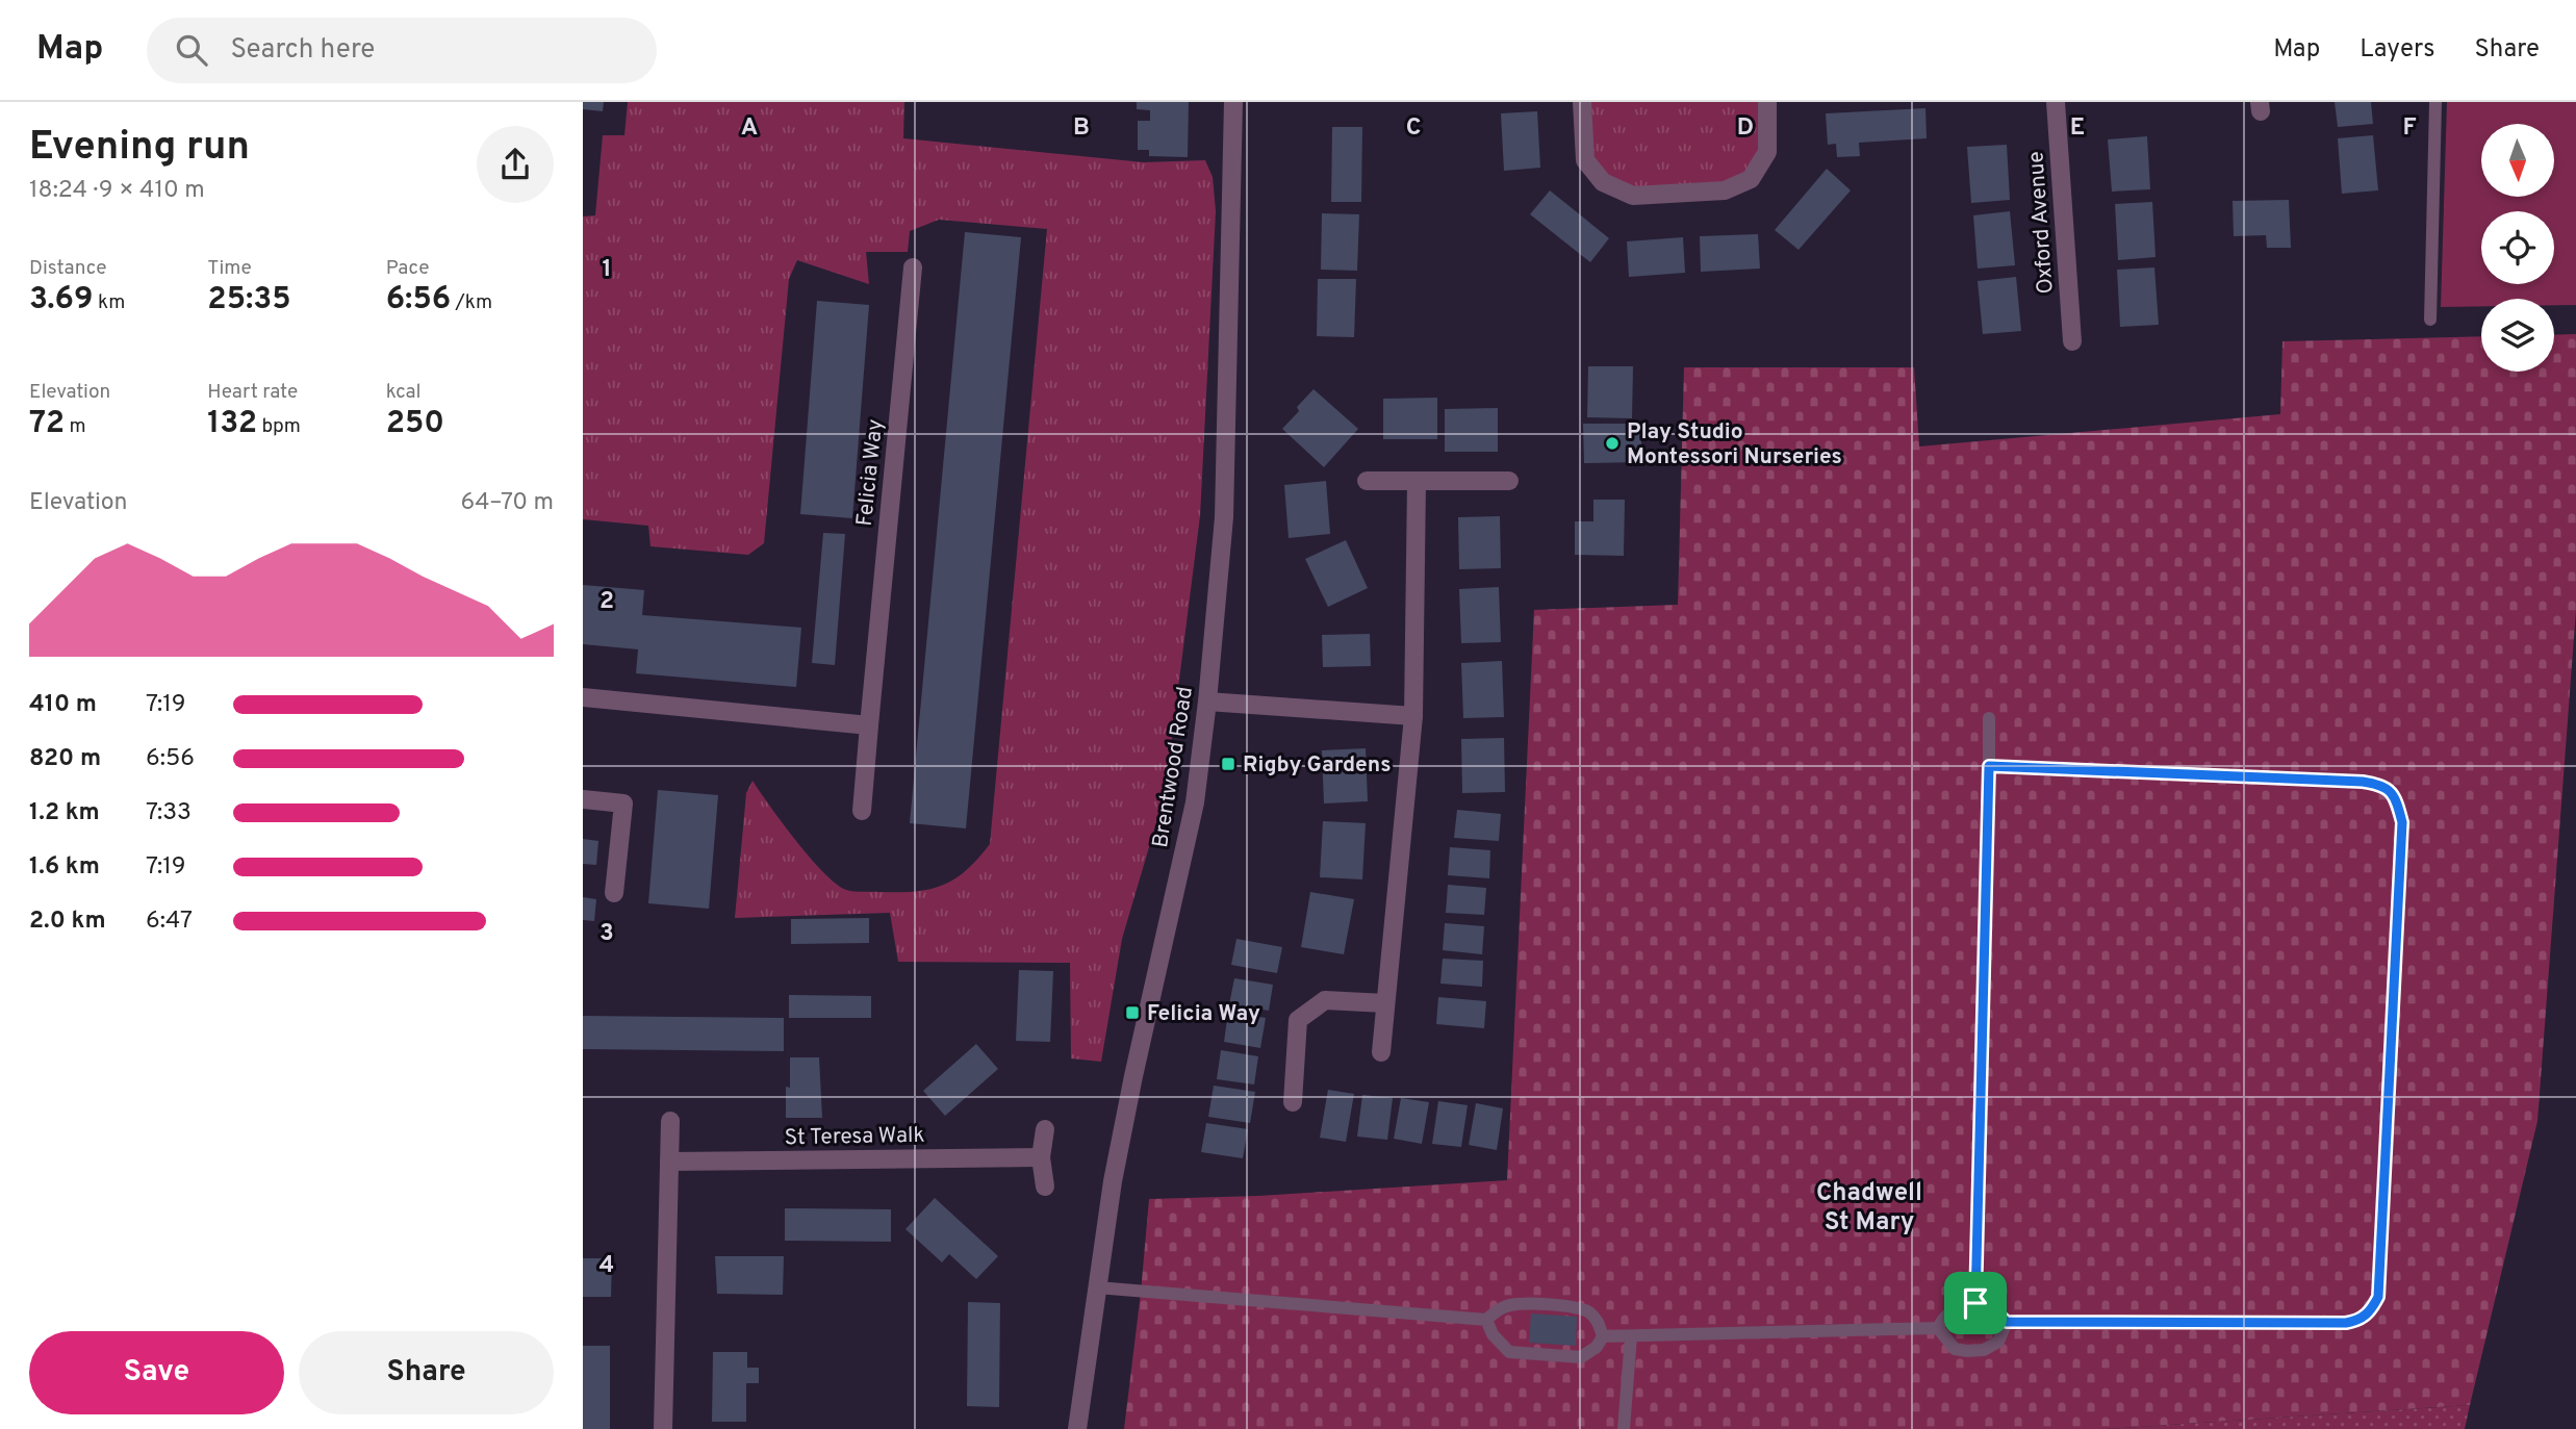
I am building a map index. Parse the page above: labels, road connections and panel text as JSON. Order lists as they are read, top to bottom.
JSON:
{
  "streets": {
    "street": [
      "Oxford Avenue",
      "Felicia Way",
      "Brentwood Road",
      "St Teresa Walk"
    ]
  },
  "districts": ["Chadwell St Mary"],
  "places": {
    "other": ["Play Studio Montessori Nurseries"],
    "transit": ["Rigby Gardens", "Felicia Way"]
  },
  "north": "bottom",
  "page": {
    "header": "Map",
    "search": "Search here",
    "nav": ["Map", "Layers", "Share"],
    "heading": ["Evening run", "18:24 · 9 × 410 m"],
    "stats": [
      ["Distance", "3.69 km"],
      ["Time", "25:35"],
      ["Pace", "6:56 /km"],
      ["Elevation", "72 m"],
      ["Heart rate", "132 bpm"],
      ["kcal", "250"]
    ],
    "chart": ["Elevation", "64–70 m"],
    "list": [
      {
        "name": "410 m",
        "note": "7:19"
      },
      {
        "name": "820 m",
        "note": "6:56"
      },
      {
        "name": "1.2 km",
        "note": "7:33"
      },
      {
        "name": "1.6 km",
        "note": "7:19"
      },
      {
        "name": "2.0 km",
        "note": "6:47"
      }
    ],
    "buttons": ["Save", "Share"]
  },
  "grid": {
    "columns": [
      "A",
      "B",
      "C",
      "D",
      "E",
      "F"
    ],
    "rows": [
      "1",
      "2",
      "3",
      "4"
    ]
  }
}
